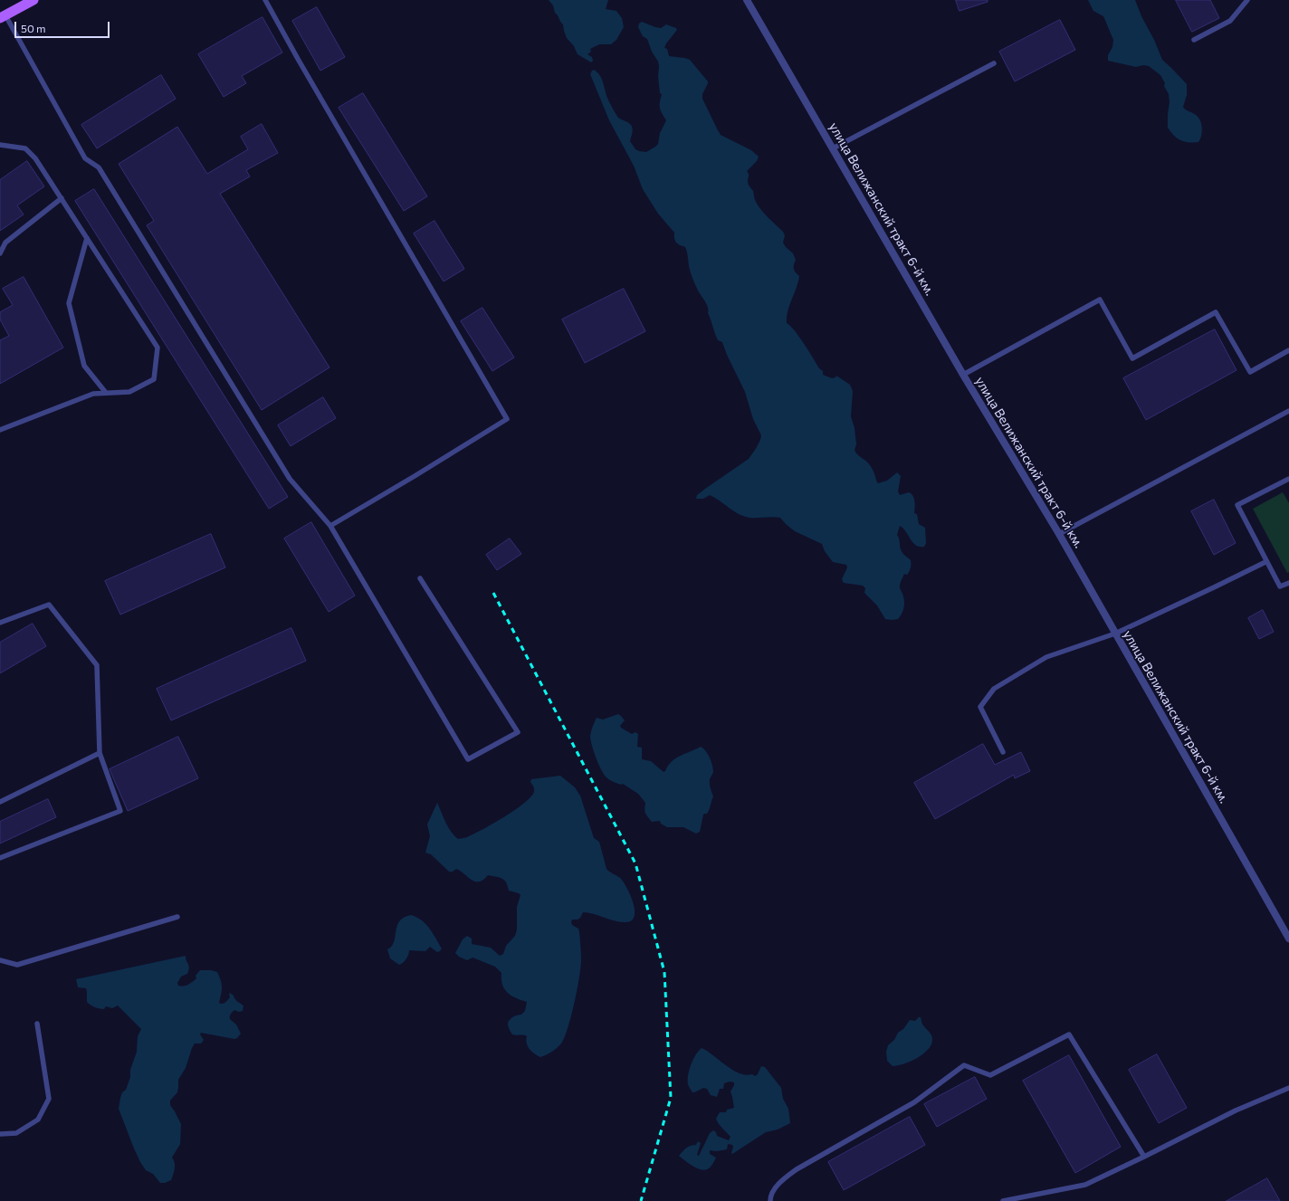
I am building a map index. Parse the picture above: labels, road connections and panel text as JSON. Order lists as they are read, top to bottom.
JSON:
{
  "streets": {
    "street": ["улица Велижанский тракт 6-й км."]
  },
  "scale_bar": "50 m"
}
